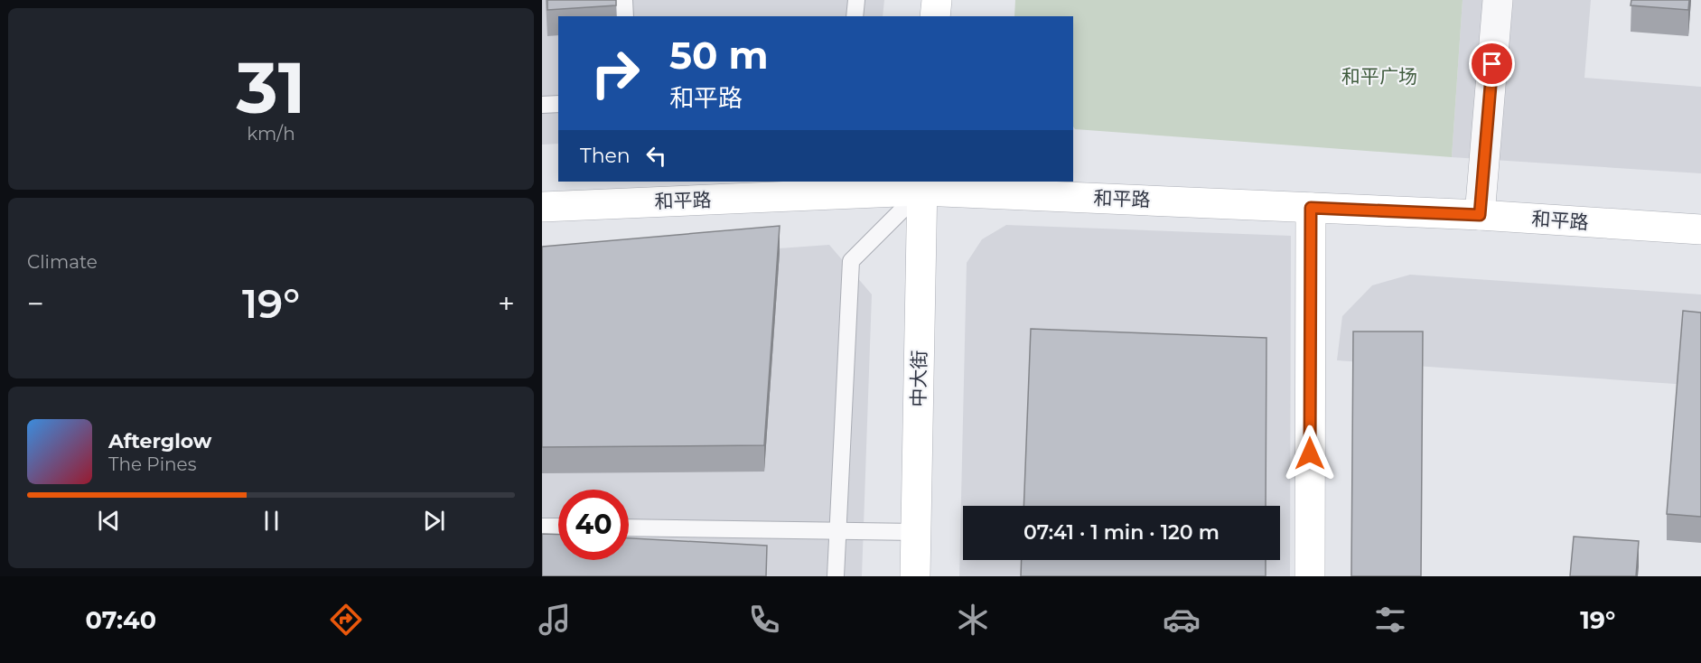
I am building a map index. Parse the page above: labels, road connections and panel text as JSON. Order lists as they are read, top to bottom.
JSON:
{
  "streets": {
    "main road": ["和平路", "中大街"]
  },
  "crossings": [
    ["和平路", "中大街"]
  ],
  "parks": ["和平广场"],
  "page": {
    "tile": [
      ["31", "km/h"],
      "Climate"
    ],
    "turn": ["50 m", "和平路"],
    "then": "Then",
    "heat": ["−", "19°", "+"],
    "song": ["Afterglow", "The Pines"],
    "limit": "40",
    "trip": "07:41 · 1 min · 120 m",
    "tabs": ["07:40", "19°"]
  }
}
